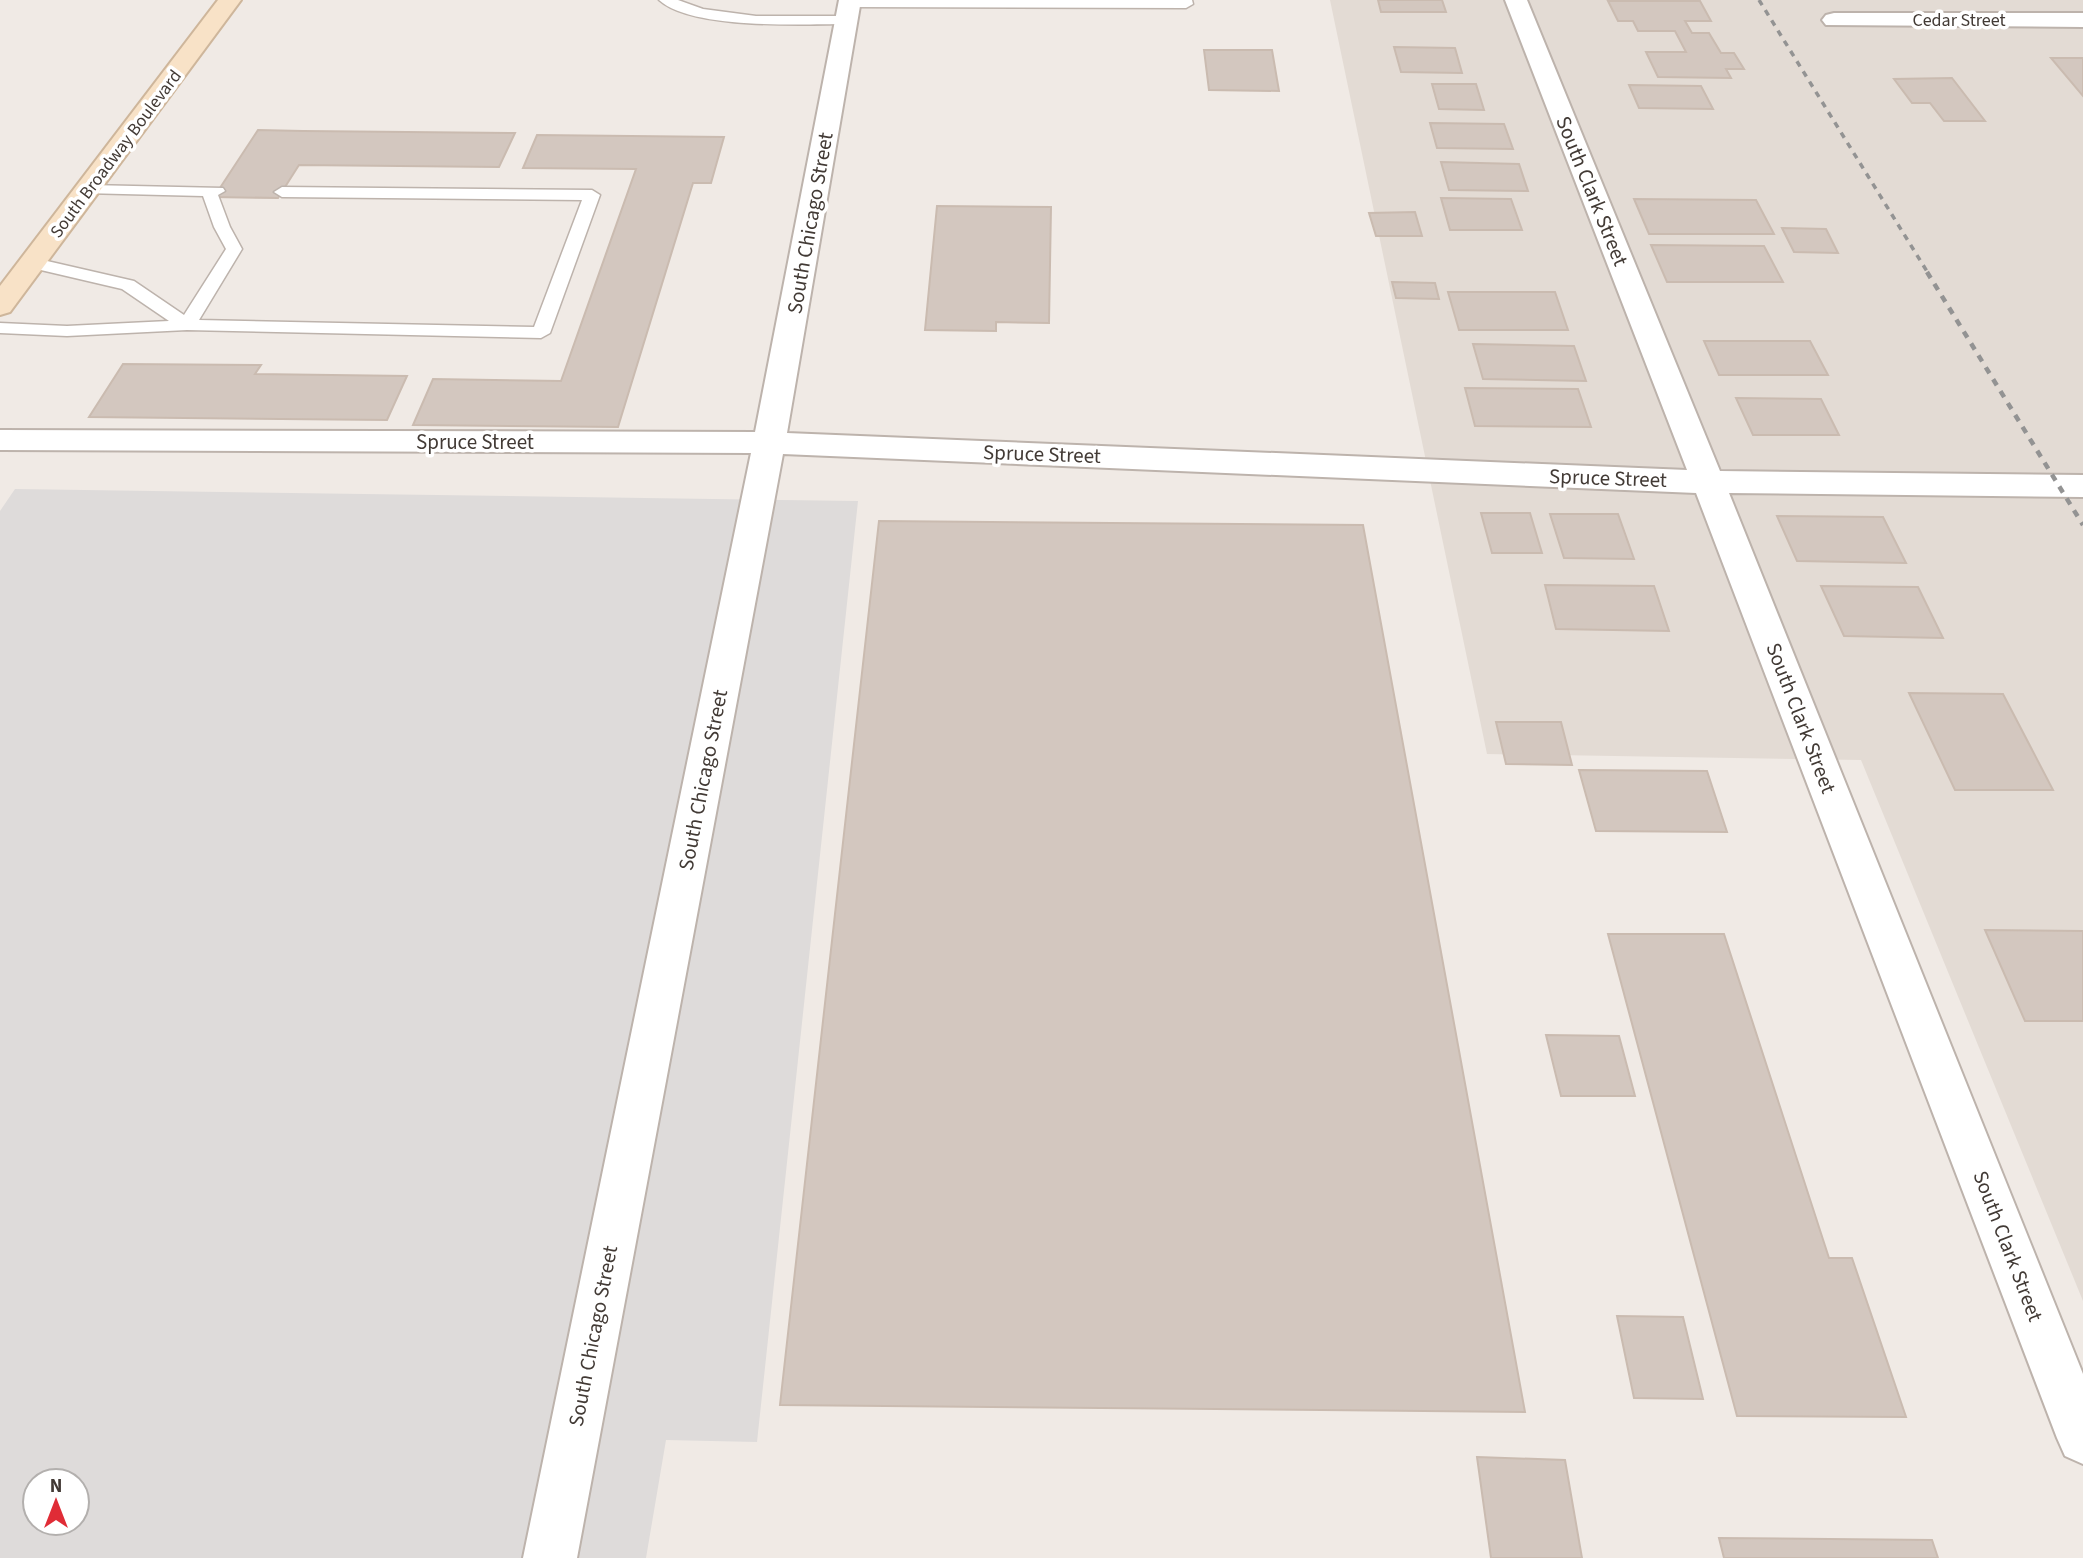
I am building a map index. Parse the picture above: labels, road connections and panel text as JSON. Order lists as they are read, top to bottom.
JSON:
{
  "streets": {
    "main road": ["South Broadway Boulevard"],
    "street": [
      "Cedar Street",
      "South Clark Street",
      "South Chicago Street",
      "Spruce Street"
    ]
  },
  "crossings": [
    ["South Clark Street", "Spruce Street"],
    ["South Chicago Street", "Spruce Street"]
  ],
  "north": "top"
}
